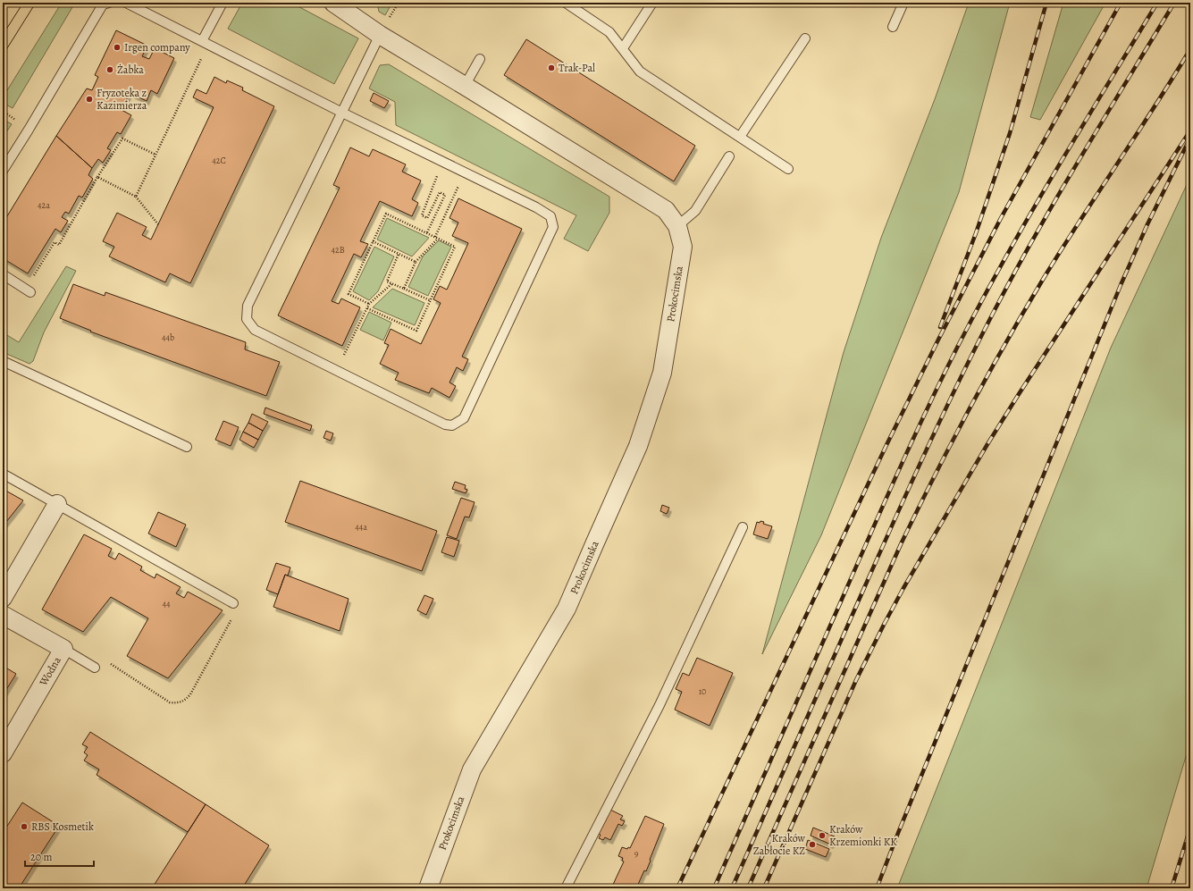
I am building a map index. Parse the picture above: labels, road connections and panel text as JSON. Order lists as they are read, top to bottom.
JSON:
{
  "streets": {
    "street": ["Prokocimska", "Wodna"]
  },
  "places": [
    "Irgen company",
    "Trak-Pal",
    "Żabka",
    "Fryzoteka z Kazimierza",
    "RBS Kosmetik",
    "Kraków Krzemionki KK",
    "Kraków Zabłocie KZ"
  ],
  "house_numbers": [
    "42C",
    "42a",
    "42B",
    "44b",
    "44a",
    "44",
    "10",
    "9"
  ],
  "scale_bar": "20 m"
}
